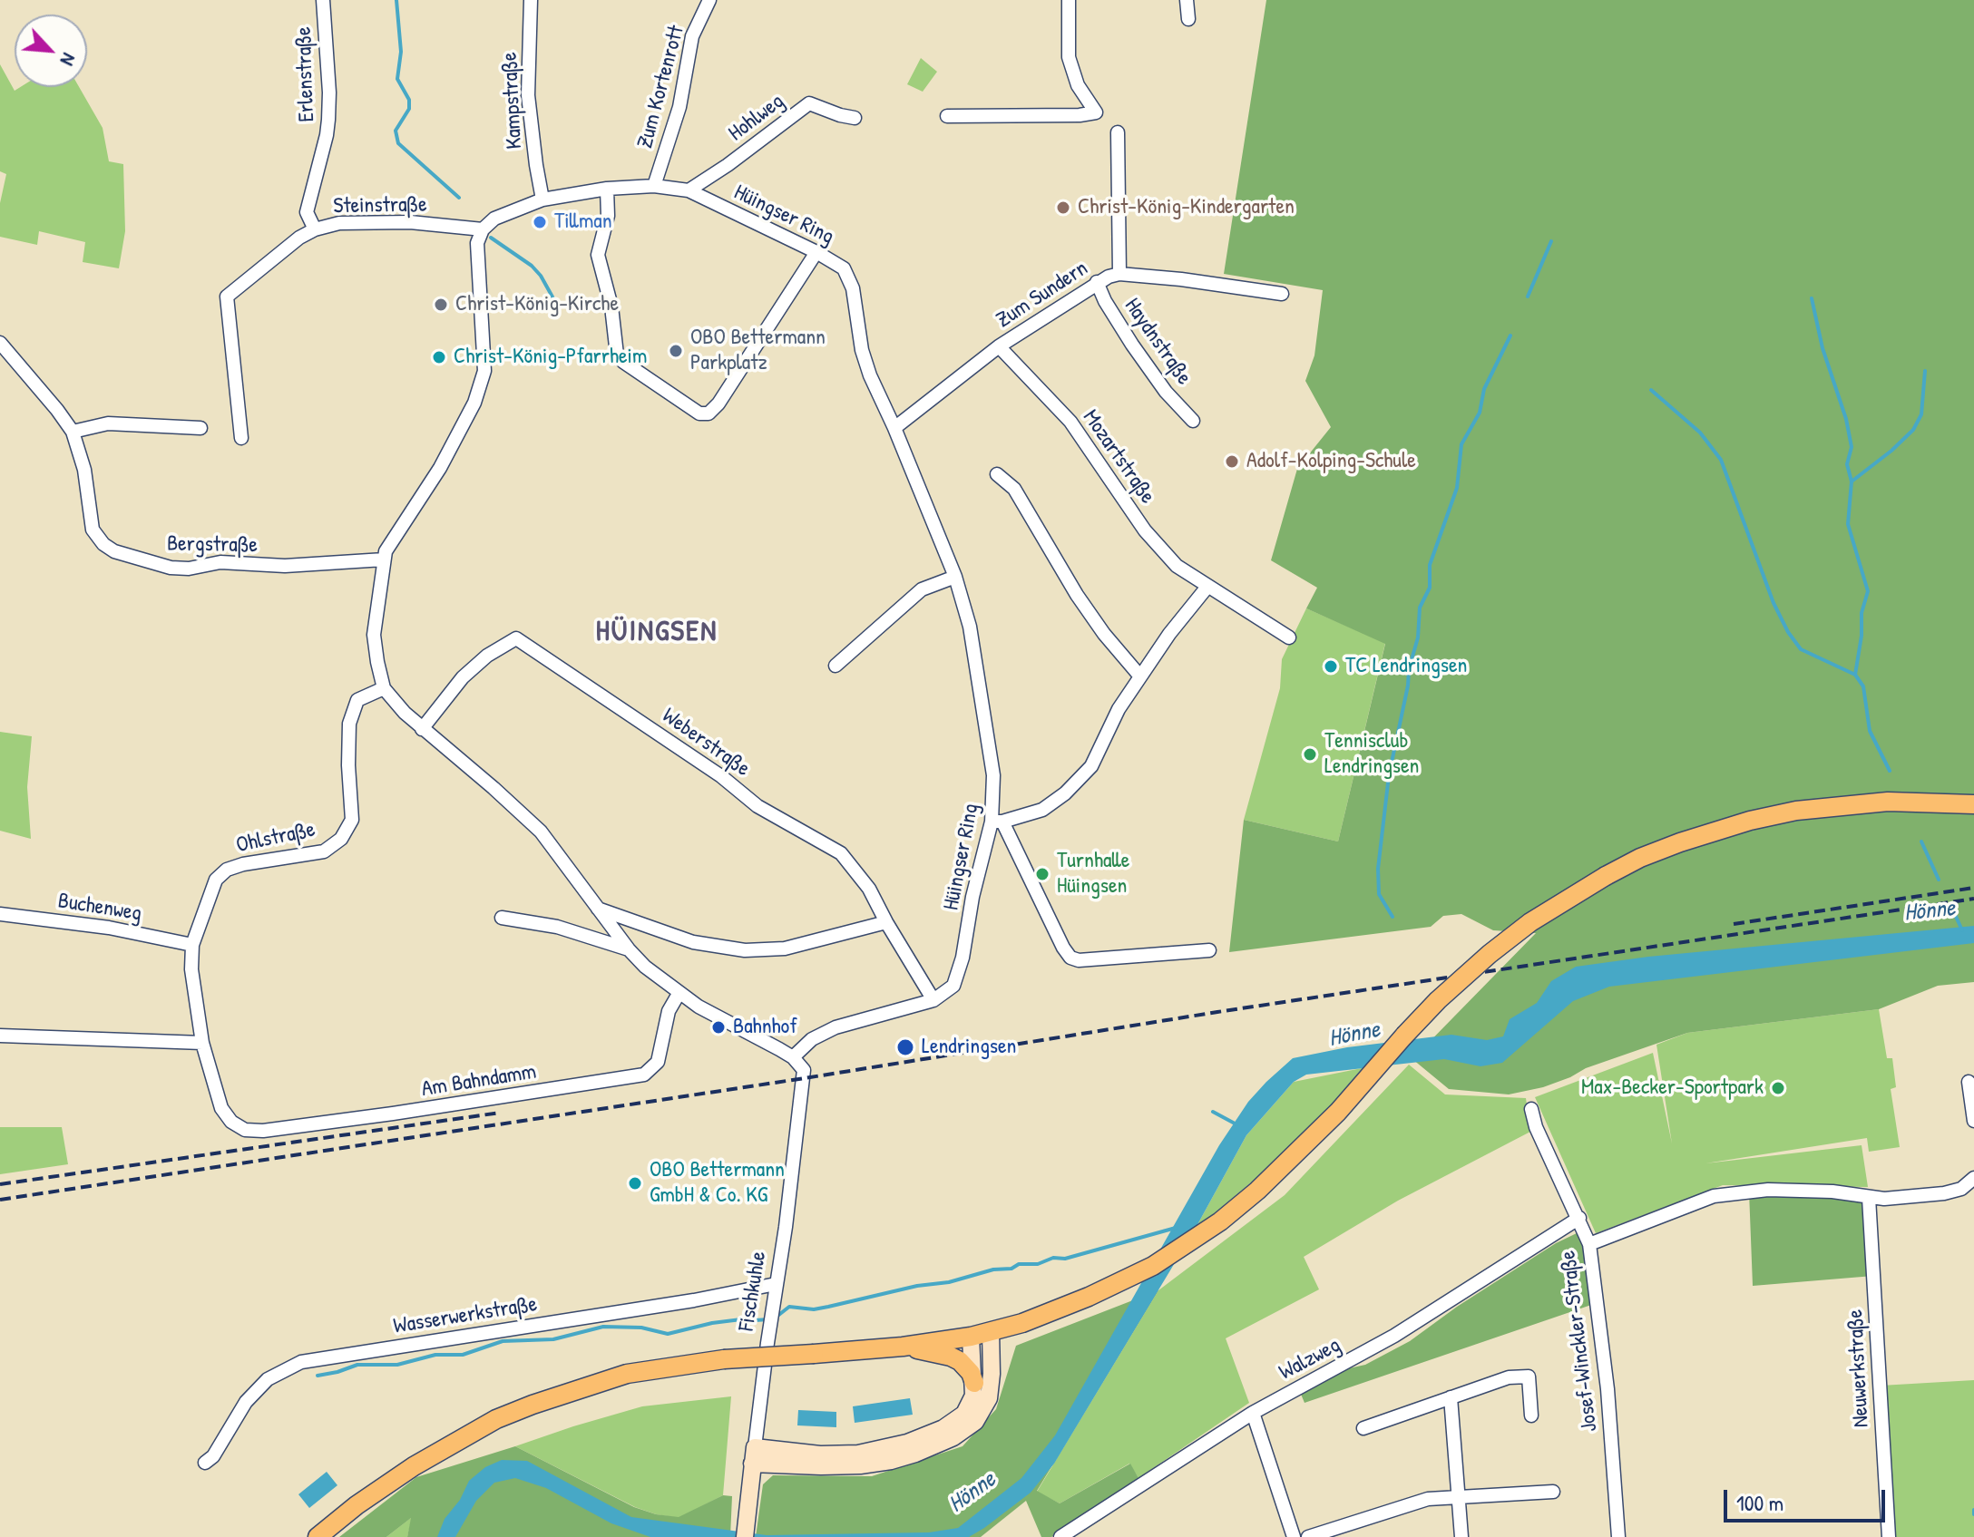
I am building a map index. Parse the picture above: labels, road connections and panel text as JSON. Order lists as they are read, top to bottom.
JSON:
{
  "streets": {
    "main road": ["Fischkuhle"],
    "street": [
      "Erlenstraße",
      "Zum Kortenrott",
      "Kampstraße",
      "Hohlweg",
      "Steinstraße",
      "Hüingser Ring",
      "Zum Sundern",
      "Haydnstraße",
      "Mozartstraße",
      "Bergstraße",
      "Weberstraße",
      "Ohlstraße",
      "Buchenweg",
      "Am Bahndamm",
      "Wasserwerkstraße",
      "Josef-Winckler-Straße",
      "Walzweg",
      "Neuwerkstraße"
    ]
  },
  "crossings": [
    ["Erlenstraße", "Steinstraße"],
    ["Zum Kortenrott", "Hüingser Ring"],
    ["Kampstraße", "Hüingser Ring"],
    ["Hohlweg", "Hüingser Ring"],
    ["Steinstraße", "Hüingser Ring"],
    ["Hüingser Ring", "Zum Sundern"],
    ["Hüingser Ring", "Weberstraße"],
    ["Zum Sundern", "Haydnstraße"],
    ["Zum Sundern", "Mozartstraße"],
    ["Ohlstraße", "Buchenweg"],
    ["Ohlstraße", "Am Bahndamm"],
    ["Fischkuhle", "Wasserwerkstraße"],
    ["Josef-Winckler-Straße", "Walzweg"]
  ],
  "districts": ["HÜINGSEN"],
  "water": ["Hönne"],
  "places": [
    "Christ-König-Kindergarten",
    "Tillman",
    "Christ-König-Kirche",
    "OBO Bettermann Parkplatz",
    "Christ-König-Pfarrheim",
    "Adolf-Kolping-Schule",
    "TC Lendringsen",
    "Tennisclub Lendringsen",
    "Turnhalle Hüingsen",
    "Bahnhof",
    "Lendringsen",
    "Max-Becker-Sportpark",
    "OBO Bettermann GmbH & Co. KG"
  ],
  "scale_bar": "100 m",
  "north": "bottom right"
}
